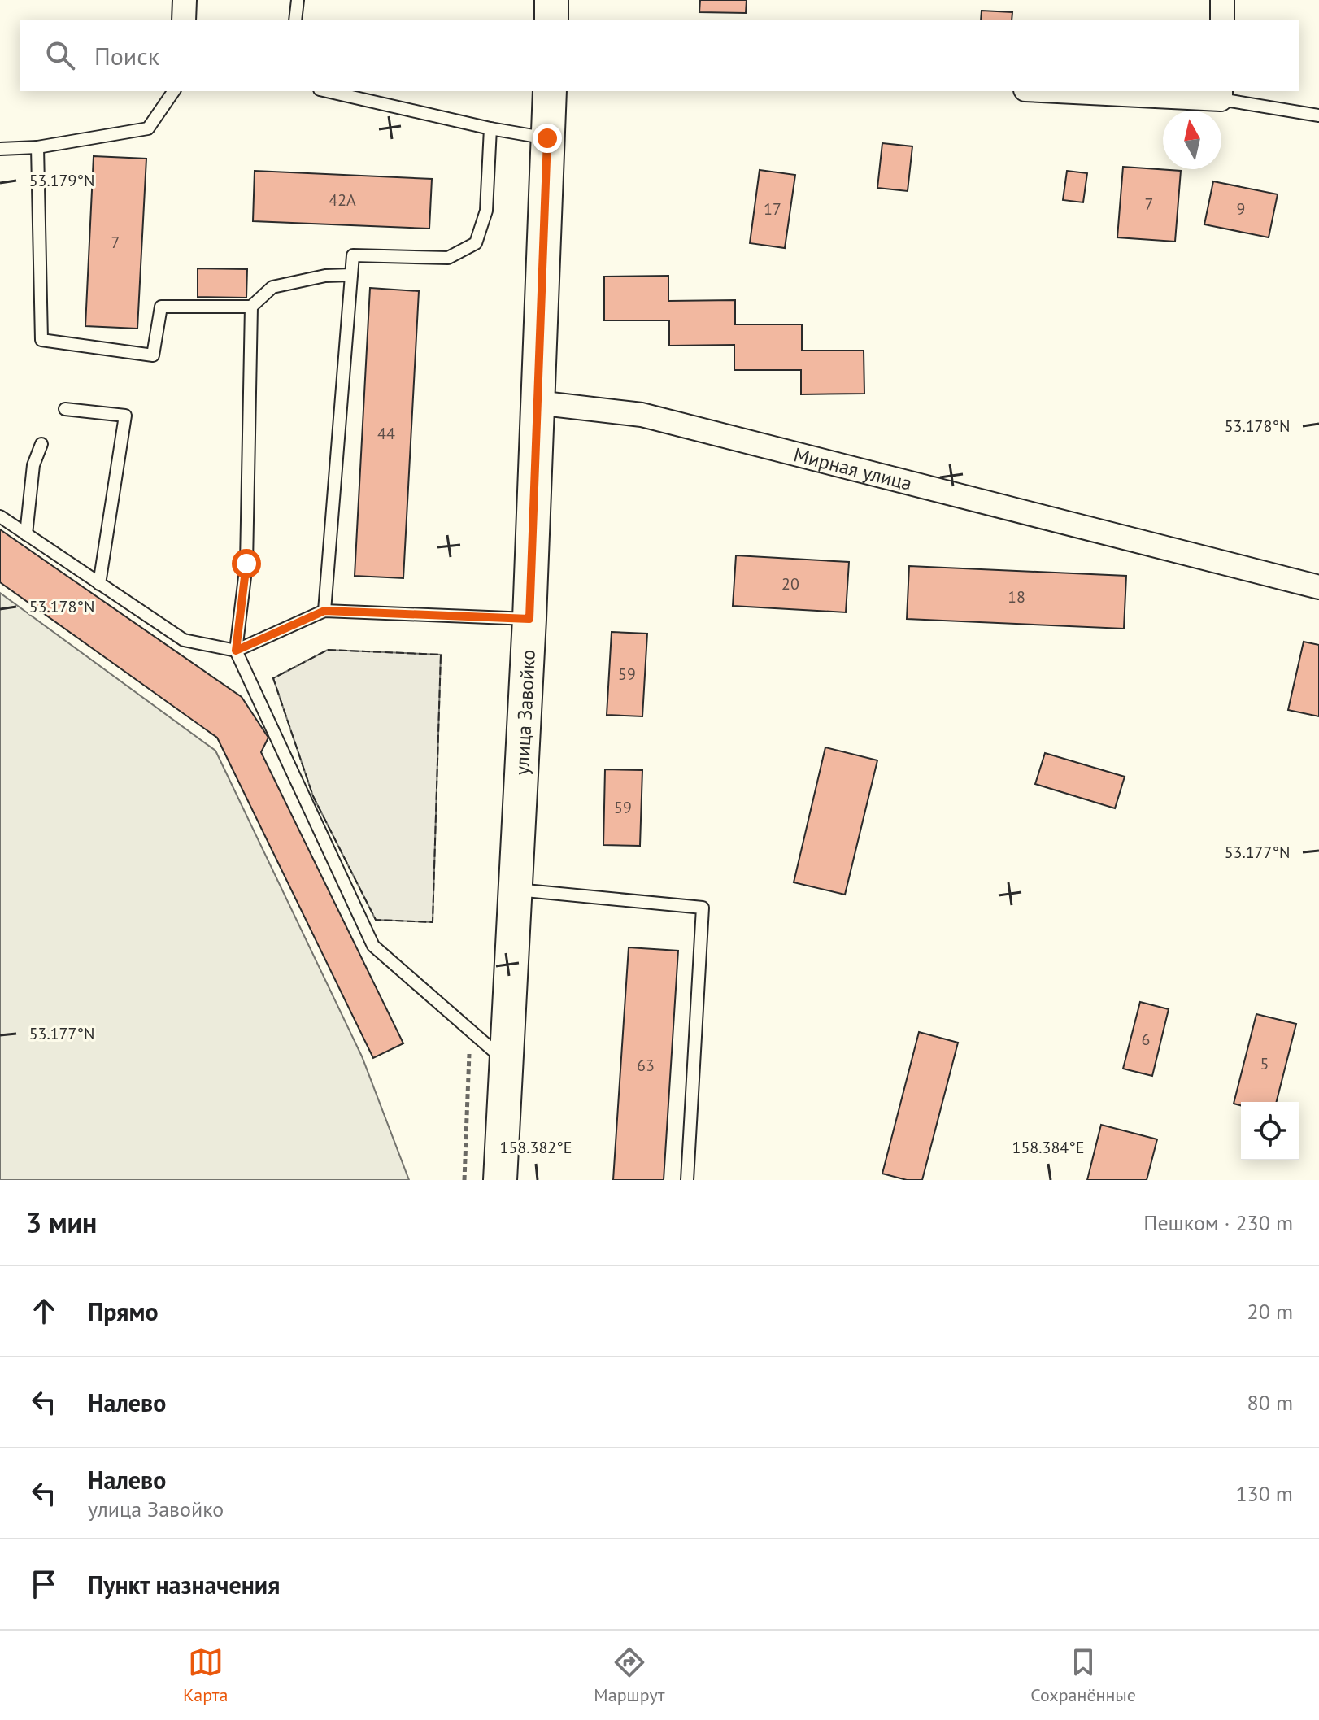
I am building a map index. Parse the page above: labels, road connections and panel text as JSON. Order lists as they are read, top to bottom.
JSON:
{
  "streets": {
    "main road": ["улица Завойко"],
    "street": ["Мирная улица"]
  },
  "crossings": [
    ["Мирная улица", "улица Завойко"]
  ],
  "house_numbers": [
    "42А",
    "7",
    "17",
    "9",
    "7",
    "44",
    "20",
    "18",
    "59",
    "59",
    "6",
    "5",
    "63"
  ],
  "north": "top",
  "page": {
    "search": "Поиск",
    "heading": ["3 мин", "Пешком · 230 m"],
    "list": [
      ["Прямо", "20 m"],
      ["Налево", "80 m"],
      ["Налево", "улица Завойко", "130 m"],
      "Пункт назначения"
    ],
    "nav": ["Карта", "Маршрут", "Сохранённые"]
  },
  "coordinates": [
    "53.179°N",
    "53.178°N",
    "53.177°N",
    "158.382°E",
    "158.384°E"
  ]
}
